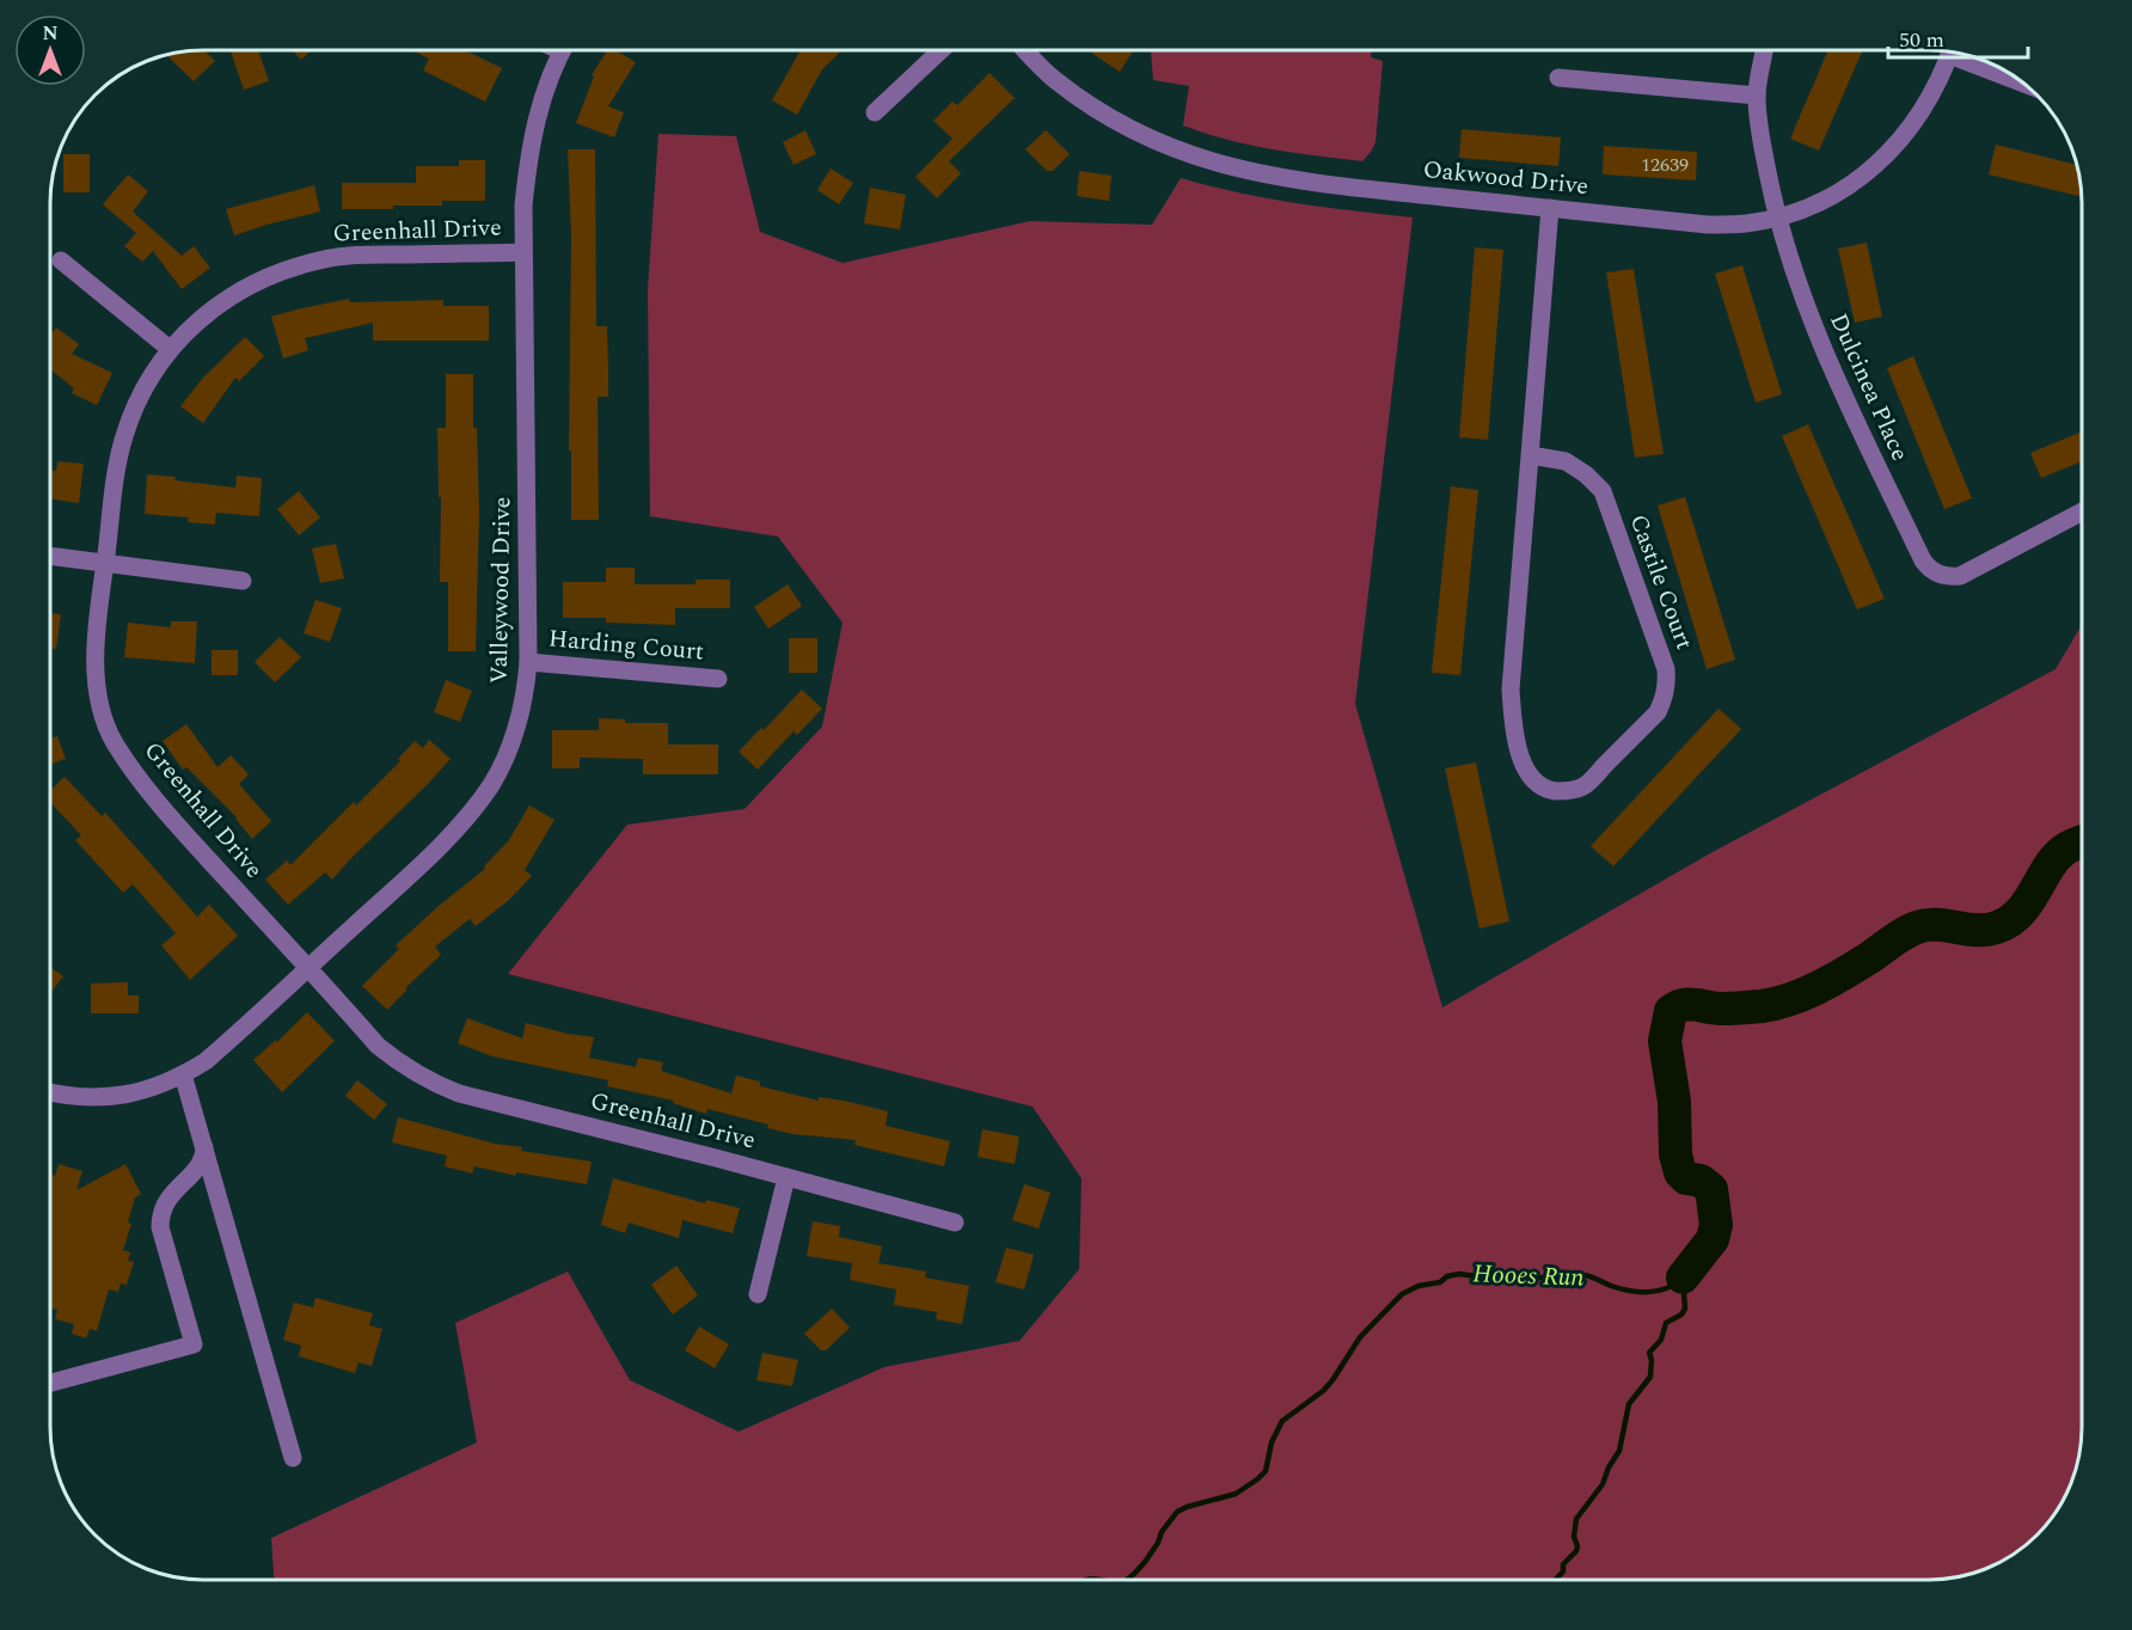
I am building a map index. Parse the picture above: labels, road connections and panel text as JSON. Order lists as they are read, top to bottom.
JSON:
{
  "streets": {
    "street": [
      "Oakwood Drive",
      "Greenhall Drive",
      "Dulcinea Place",
      "Castile Court",
      "Valleywood Drive",
      "Harding Court"
    ]
  },
  "crossings": [
    ["Oakwood Drive", "Dulcinea Place"],
    ["Oakwood Drive", "Castile Court"],
    ["Greenhall Drive", "Valleywood Drive"],
    ["Valleywood Drive", "Harding Court"]
  ],
  "water": ["Hooes Run"],
  "house_numbers": ["12639"],
  "scale_bar": "50 m",
  "north": "top"
}
